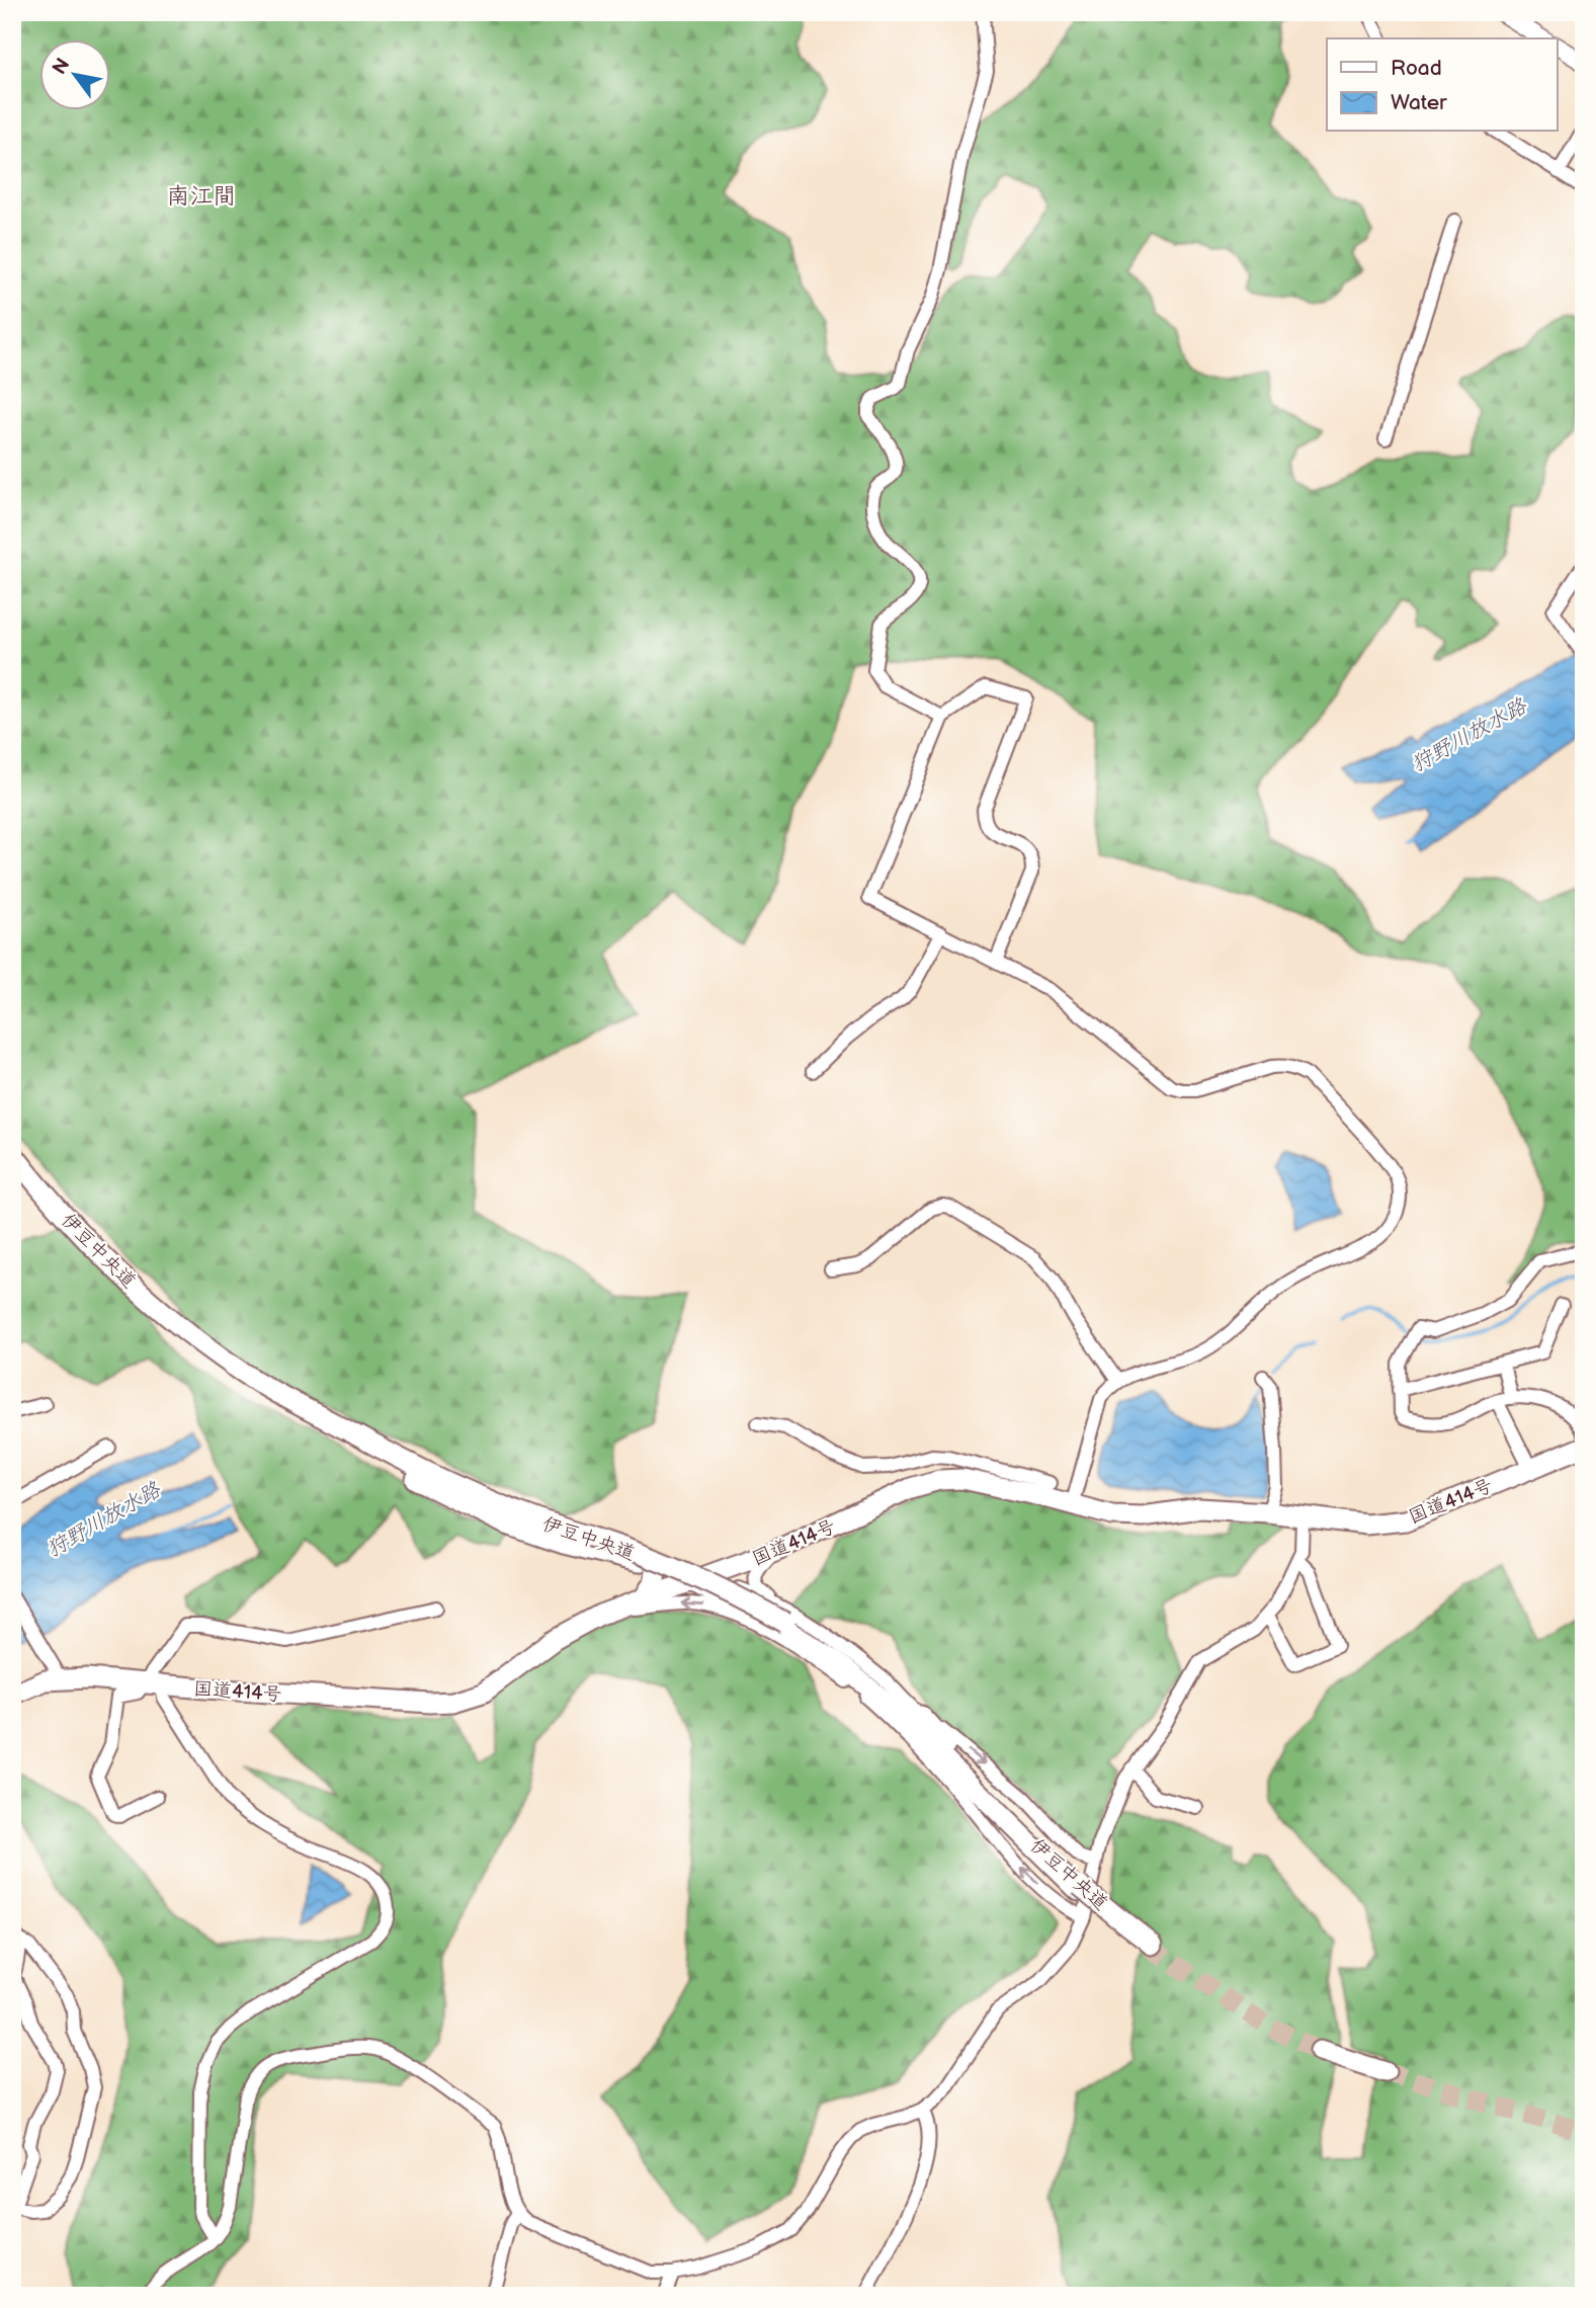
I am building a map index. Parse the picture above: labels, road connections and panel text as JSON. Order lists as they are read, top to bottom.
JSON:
{
  "streets": {
    "highway": ["伊豆中央道", "国道414号"]
  },
  "districts": ["南江間"],
  "water": ["狩野川放水路"],
  "legend": ["Road", "Water"],
  "north": "top left"
}
